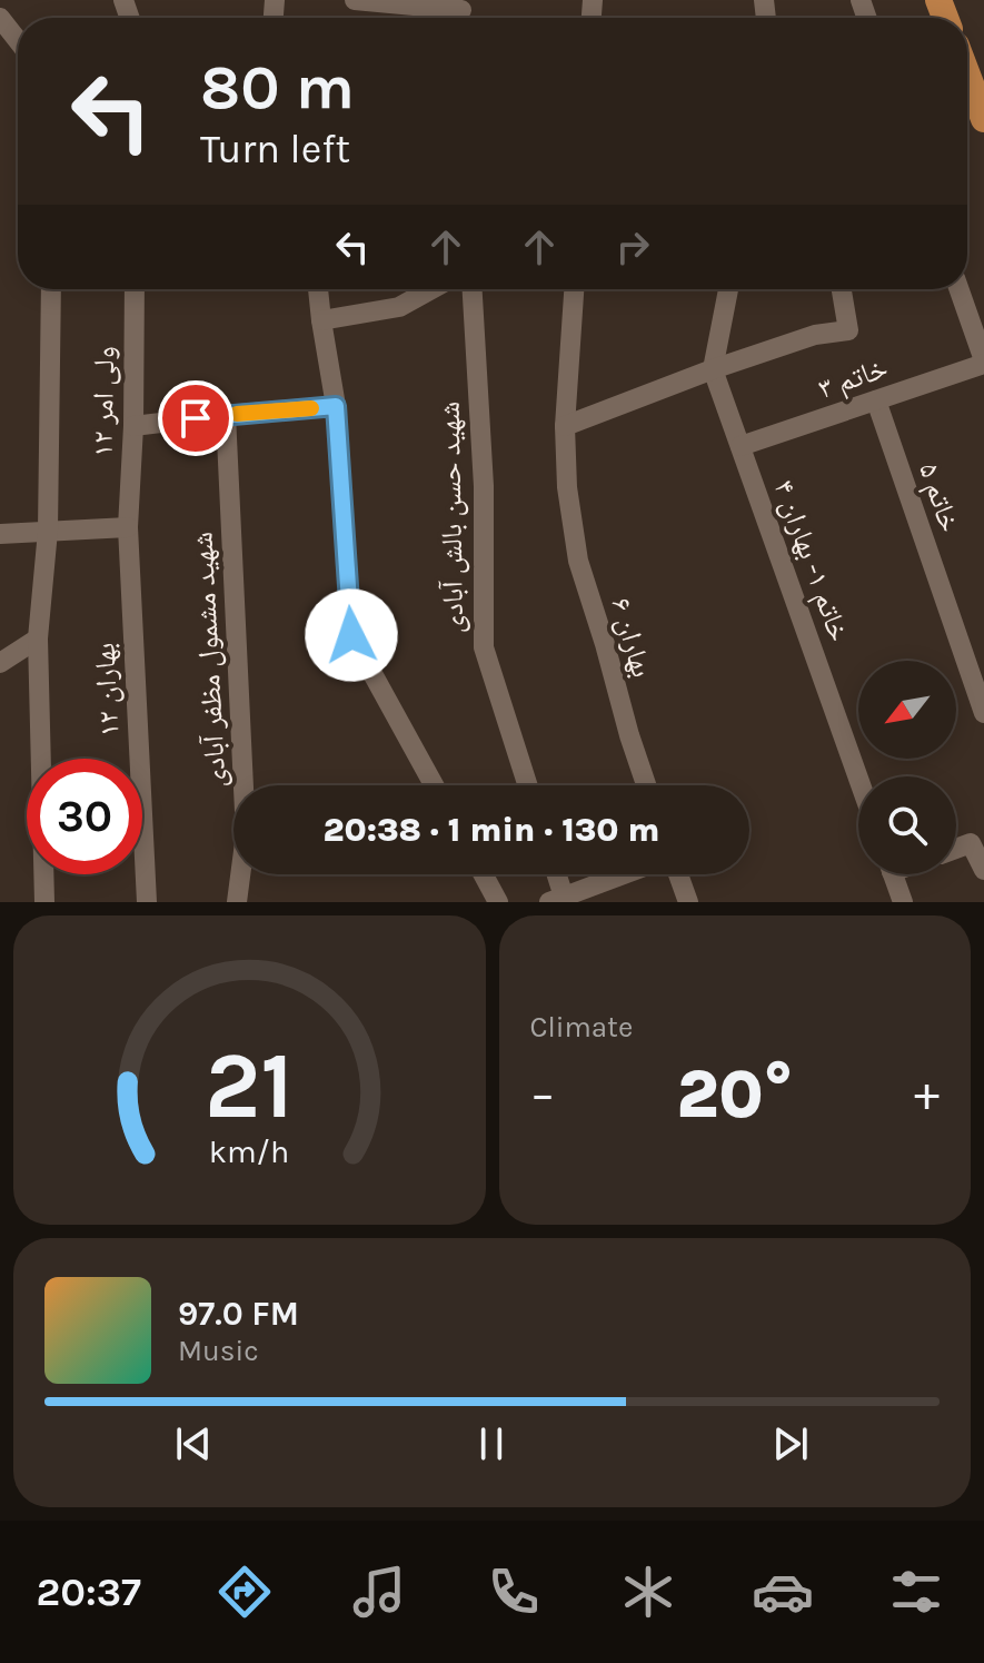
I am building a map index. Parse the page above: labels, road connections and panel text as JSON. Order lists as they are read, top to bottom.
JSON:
{
  "streets": {
    "street": [
      "خاتم ۳",
      "ولی امر ۱۲",
      "خاتم ۵",
      "شهید حسن بالش آبادی",
      "خاتم ۱- بهاران ۴",
      "بهاران ۶",
      "شهید مشمول مظفر آبادی",
      "بهاران ۱۲"
    ]
  },
  "crossings": [
    ["خاتم ۳", "خاتم ۵"],
    ["خاتم ۳", "خاتم ۱- بهاران ۴"],
    ["ولی امر ۱۲", "بهاران ۱۲"]
  ],
  "north": "bottom left",
  "page": {
    "turn": ["80 m", "Turn left"],
    "limit": "30",
    "trip": "20:38 · 1 min · 130 m",
    "tile": "Climate",
    "heat": ["−", "20°", "+"],
    "song": ["97.0 FM", "Music"],
    "tabs": "20:37",
    "gauge": ["21", "km/h"]
  }
}
